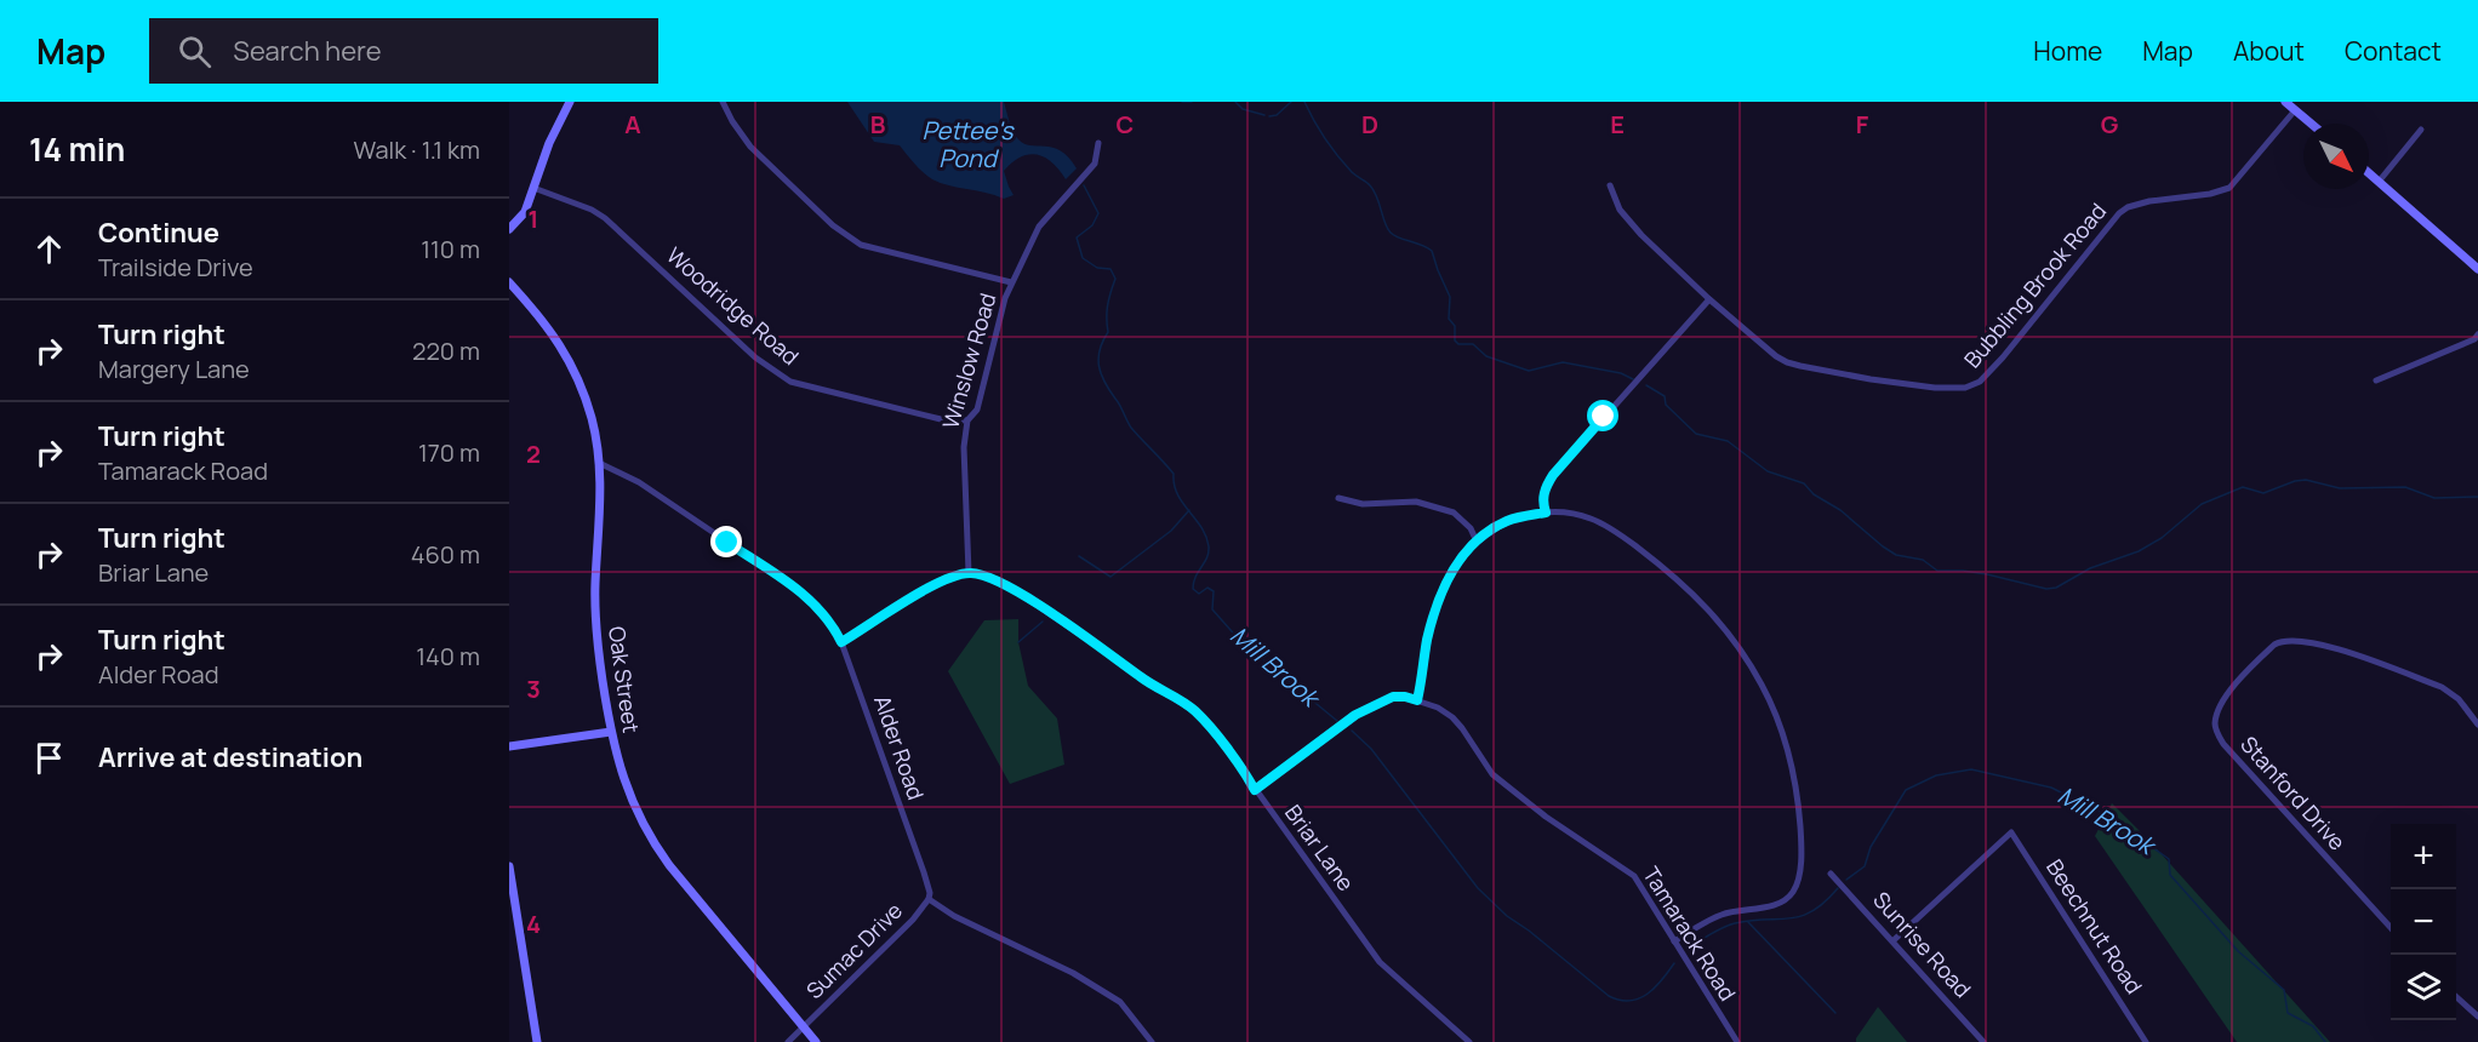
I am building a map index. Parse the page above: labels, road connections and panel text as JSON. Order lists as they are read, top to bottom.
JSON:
{
  "streets": {
    "street": [
      "Bubbling Brook Road",
      "Woodridge Road",
      "Winslow Road",
      "Oak Street",
      "Alder Road",
      "Stanford Drive",
      "Briar Lane",
      "Beechnut Road",
      "Tamarack Road",
      "Sunrise Road",
      "Sumac Drive"
    ]
  },
  "crossings": [
    ["Woodridge Road", "Winslow Road"],
    ["Winslow Road", "Briar Lane"],
    ["Oak Street", "Alder Road"],
    ["Oak Street", "Sumac Drive"],
    ["Alder Road", "Sumac Drive"],
    ["Briar Lane", "Tamarack Road"],
    ["Beechnut Road", "Sunrise Road"]
  ],
  "water": ["Pettee's Pond", "Mill Brook"],
  "north": "bottom right",
  "page": {
    "header": "Map",
    "search": "Search here",
    "nav": [
      "Home",
      "Map",
      "About",
      "Contact"
    ],
    "heading": ["14 min", "Walk · 1.1 km"],
    "list": [
      ["Continue", "Trailside Drive", "110 m"],
      ["Turn right", "Margery Lane", "220 m"],
      ["Turn right", "Tamarack Road", "170 m"],
      ["Turn right", "Briar Lane", "460 m"],
      ["Turn right", "Alder Road", "140 m"],
      "Arrive at destination"
    ],
    "map_buttons": ["+", "−"]
  },
  "grid": {
    "columns": [
      "A",
      "B",
      "C",
      "D",
      "E",
      "F",
      "G"
    ],
    "rows": [
      "1",
      "2",
      "3",
      "4"
    ]
  }
}
